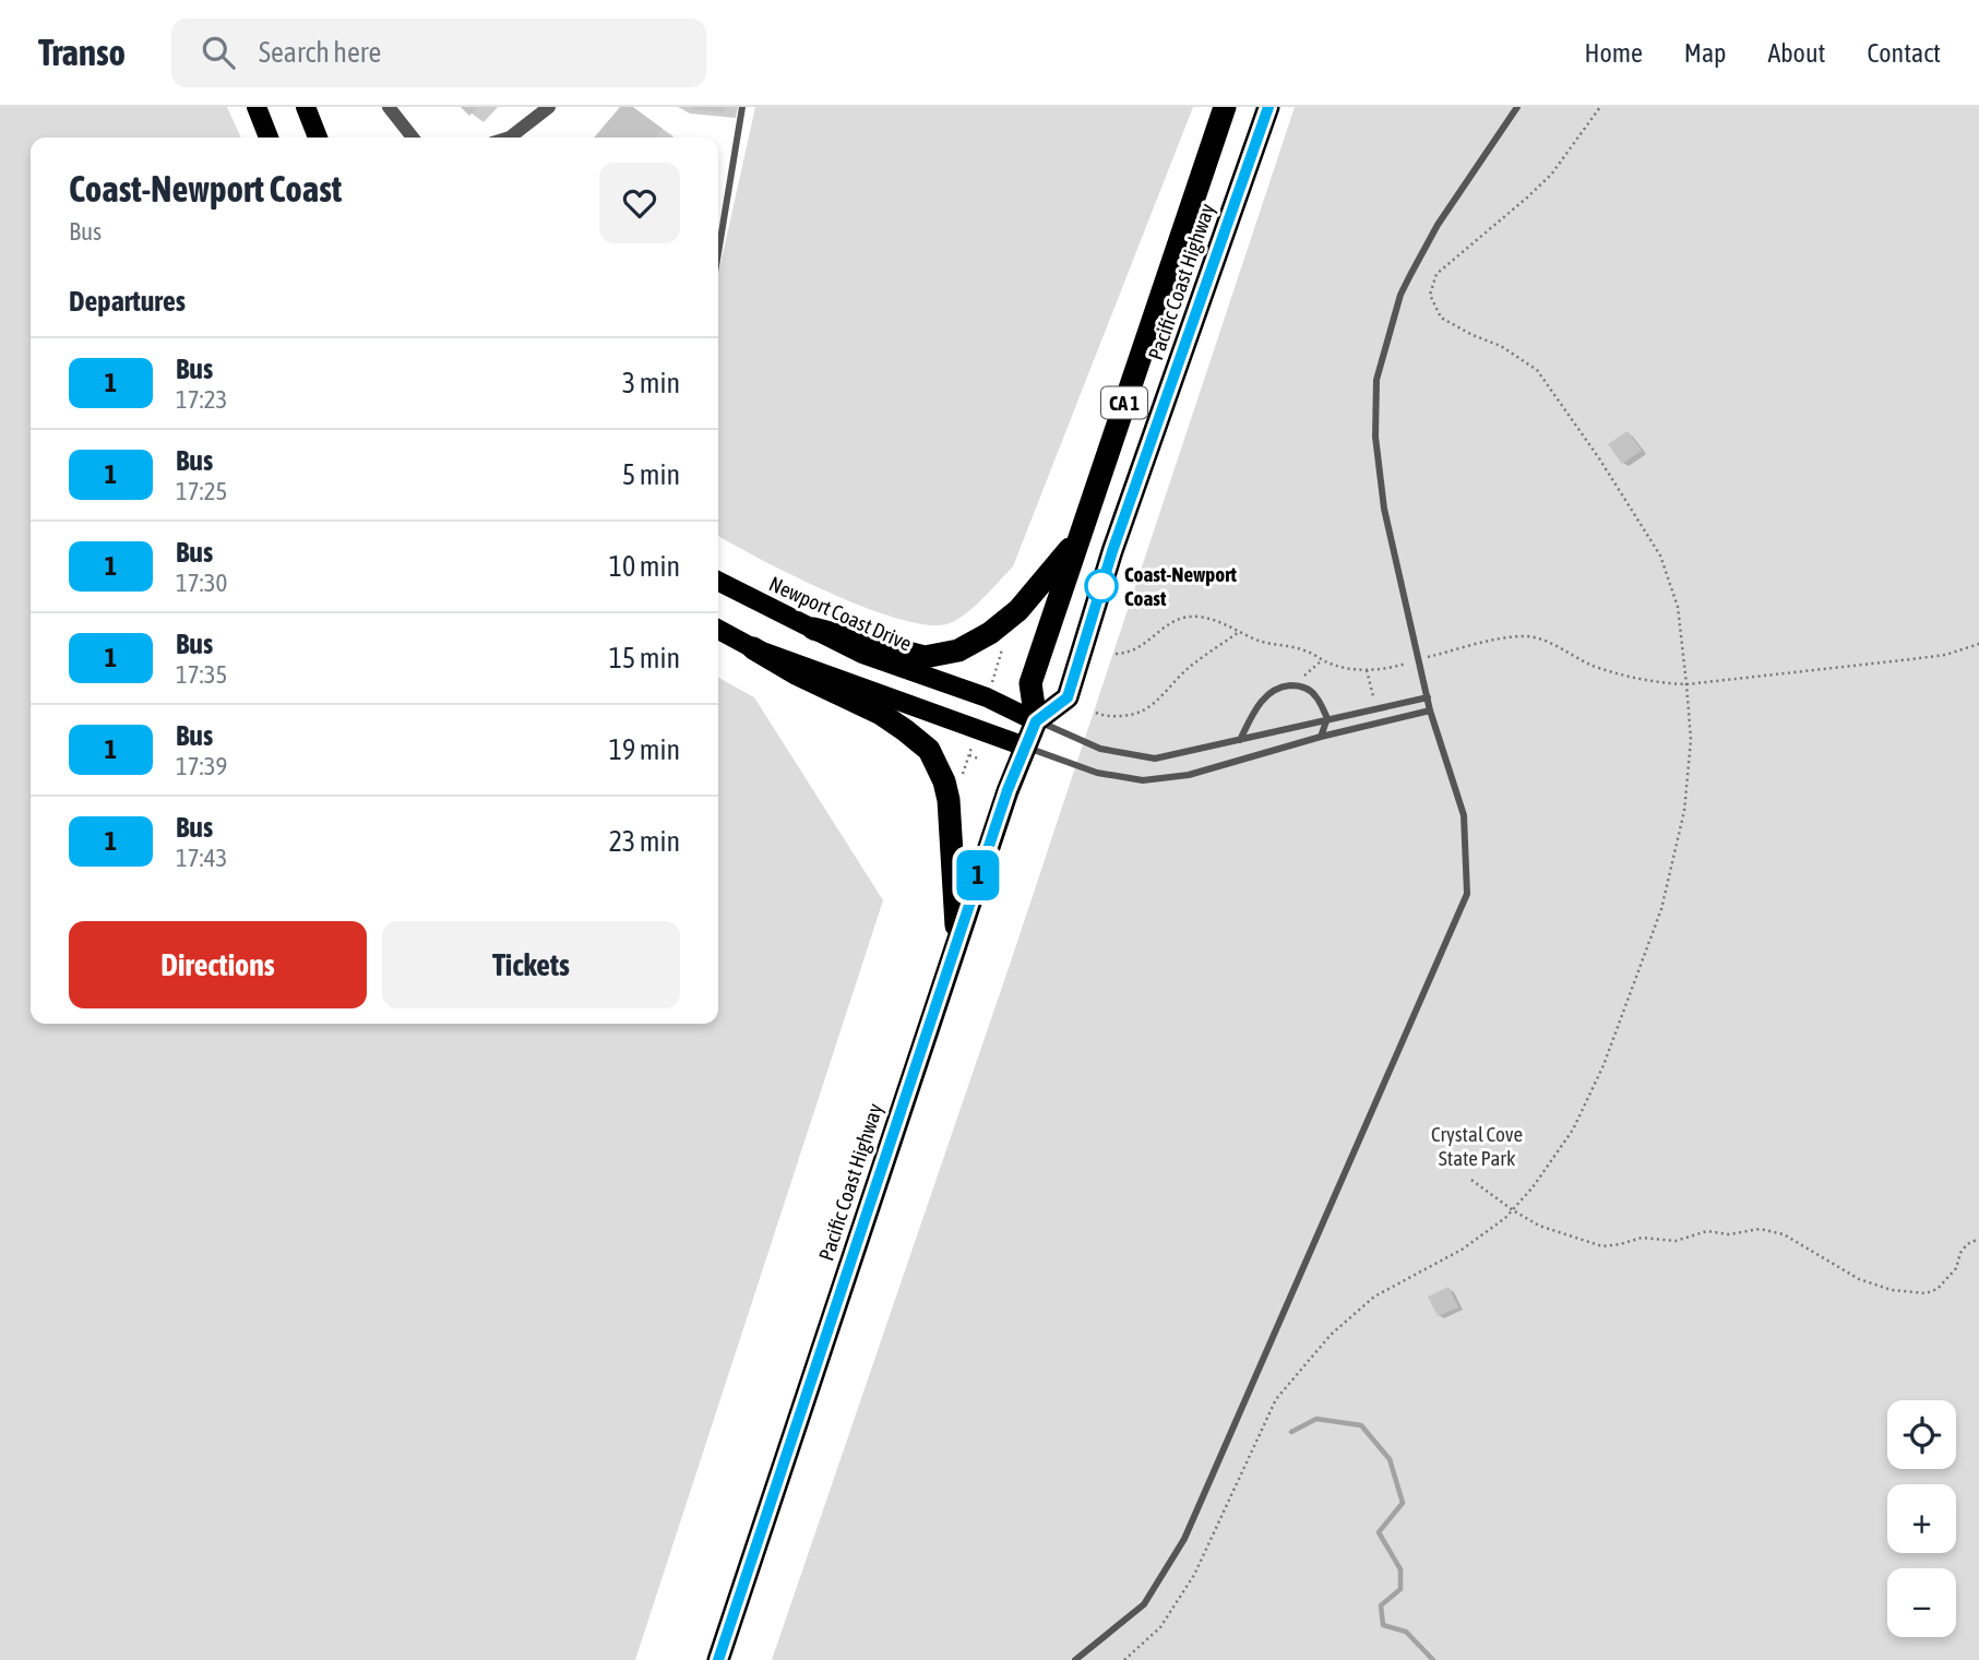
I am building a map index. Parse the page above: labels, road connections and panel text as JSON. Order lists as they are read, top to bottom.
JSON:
{
  "streets": {
    "highway": ["Pacific Coast Highway", "CA 1"],
    "main road": ["Newport Coast Drive"]
  },
  "crossings": [
    ["Pacific Coast Highway", "Newport Coast Drive"]
  ],
  "parks": ["Crystal Cove State Park"],
  "places": ["Coast-Newport Coast"],
  "lines": ["bus line 1"],
  "page": {
    "header": "Transo",
    "search": "Search here",
    "nav": [
      "Home",
      "Map",
      "About",
      "Contact"
    ],
    "on_map": "1",
    "heading": [
      ["Coast-Newport Coast", "Bus"],
      "Departures"
    ],
    "list": [
      {
        "mark": "1",
        "name": "Bus",
        "note": "17:23",
        "value": "3 min"
      },
      {
        "mark": "1",
        "name": "Bus",
        "note": "17:25",
        "value": "5 min"
      },
      {
        "mark": "1",
        "name": "Bus",
        "note": "17:30",
        "value": "10 min"
      },
      {
        "mark": "1",
        "name": "Bus",
        "note": "17:35",
        "value": "15 min"
      },
      {
        "mark": "1",
        "name": "Bus",
        "note": "17:39",
        "value": "19 min"
      },
      {
        "mark": "1",
        "name": "Bus",
        "note": "17:43",
        "value": "23 min"
      }
    ],
    "buttons": ["Directions", "Tickets"],
    "map_buttons": ["+", "−"]
  }
}
